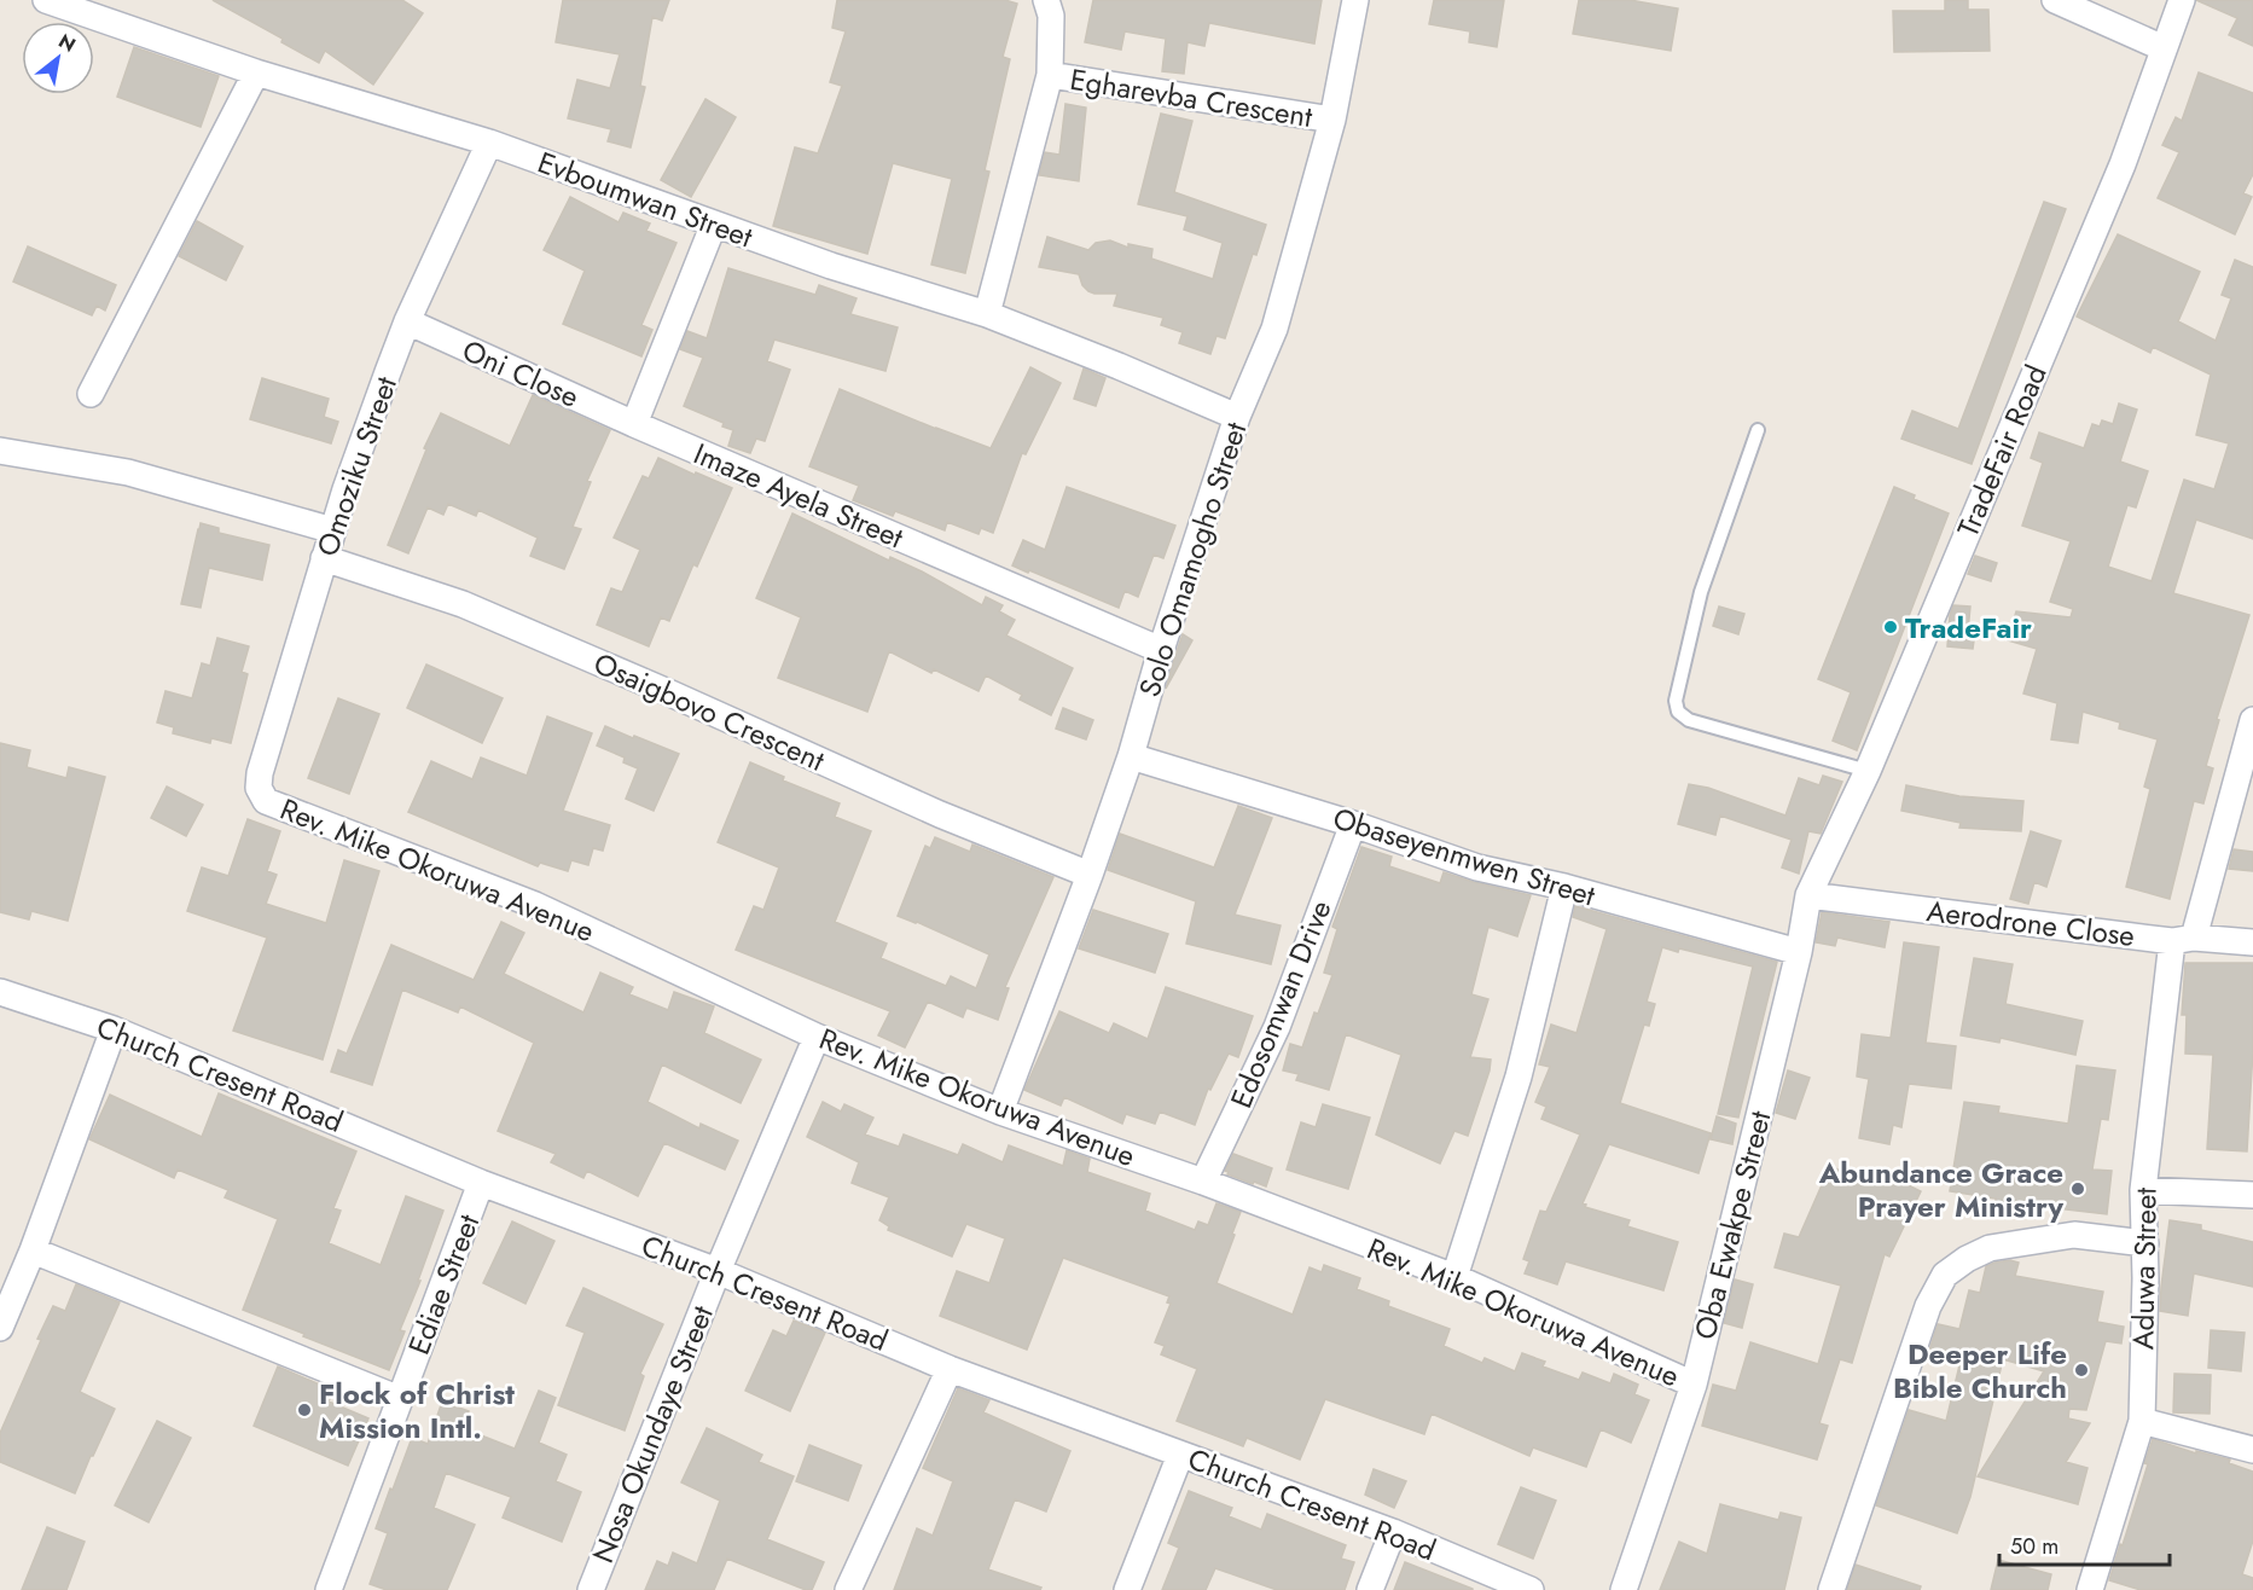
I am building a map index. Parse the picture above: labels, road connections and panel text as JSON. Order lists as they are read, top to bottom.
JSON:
{
  "streets": {
    "street": [
      "Egharevba Crescent",
      "Evboumwan Street",
      "Oni Close",
      "TradeFair Road",
      "Omoziku Street",
      "Imaze Ayela Street",
      "Solo Omamogho Street",
      "Osaigbovo Crescent",
      "Obaseyenmwen Street",
      "Rev. Mike Okoruwa Avenue",
      "Aerodrone Close",
      "Edosomwan Drive",
      "Church Cresent Road",
      "Oba Ewakpe Street",
      "Aduwa Street",
      "Ediae Street",
      "Nosa Okundaye Street"
    ]
  },
  "crossings": [
    ["Egharevba Crescent", "Solo Omamogho Street"],
    ["Evboumwan Street", "Omoziku Street"],
    ["Evboumwan Street", "Solo Omamogho Street"],
    ["Oni Close", "Omoziku Street"],
    ["Oni Close", "Imaze Ayela Street"],
    ["TradeFair Road", "Aerodrone Close"],
    ["TradeFair Road", "Oba Ewakpe Street"],
    ["Omoziku Street", "Osaigbovo Crescent"],
    ["Omoziku Street", "Rev. Mike Okoruwa Avenue"],
    ["Imaze Ayela Street", "Solo Omamogho Street"],
    ["Solo Omamogho Street", "Osaigbovo Crescent"],
    ["Solo Omamogho Street", "Obaseyenmwen Street"],
    ["Solo Omamogho Street", "Rev. Mike Okoruwa Avenue"],
    ["Obaseyenmwen Street", "Edosomwan Drive"],
    ["Obaseyenmwen Street", "Oba Ewakpe Street"],
    ["Rev. Mike Okoruwa Avenue", "Edosomwan Drive"],
    ["Rev. Mike Okoruwa Avenue", "Oba Ewakpe Street"],
    ["Rev. Mike Okoruwa Avenue", "Nosa Okundaye Street"],
    ["Aerodrone Close", "Oba Ewakpe Street"],
    ["Aerodrone Close", "Aduwa Street"],
    ["Church Cresent Road", "Ediae Street"],
    ["Church Cresent Road", "Nosa Okundaye Street"]
  ],
  "places": [
    "TradeFair",
    "Abundance Grace Prayer Ministry",
    "Deeper Life Bible Church",
    "Flock of Christ Mission Intl."
  ],
  "scale_bar": "50 m",
  "north": "top right"
}
